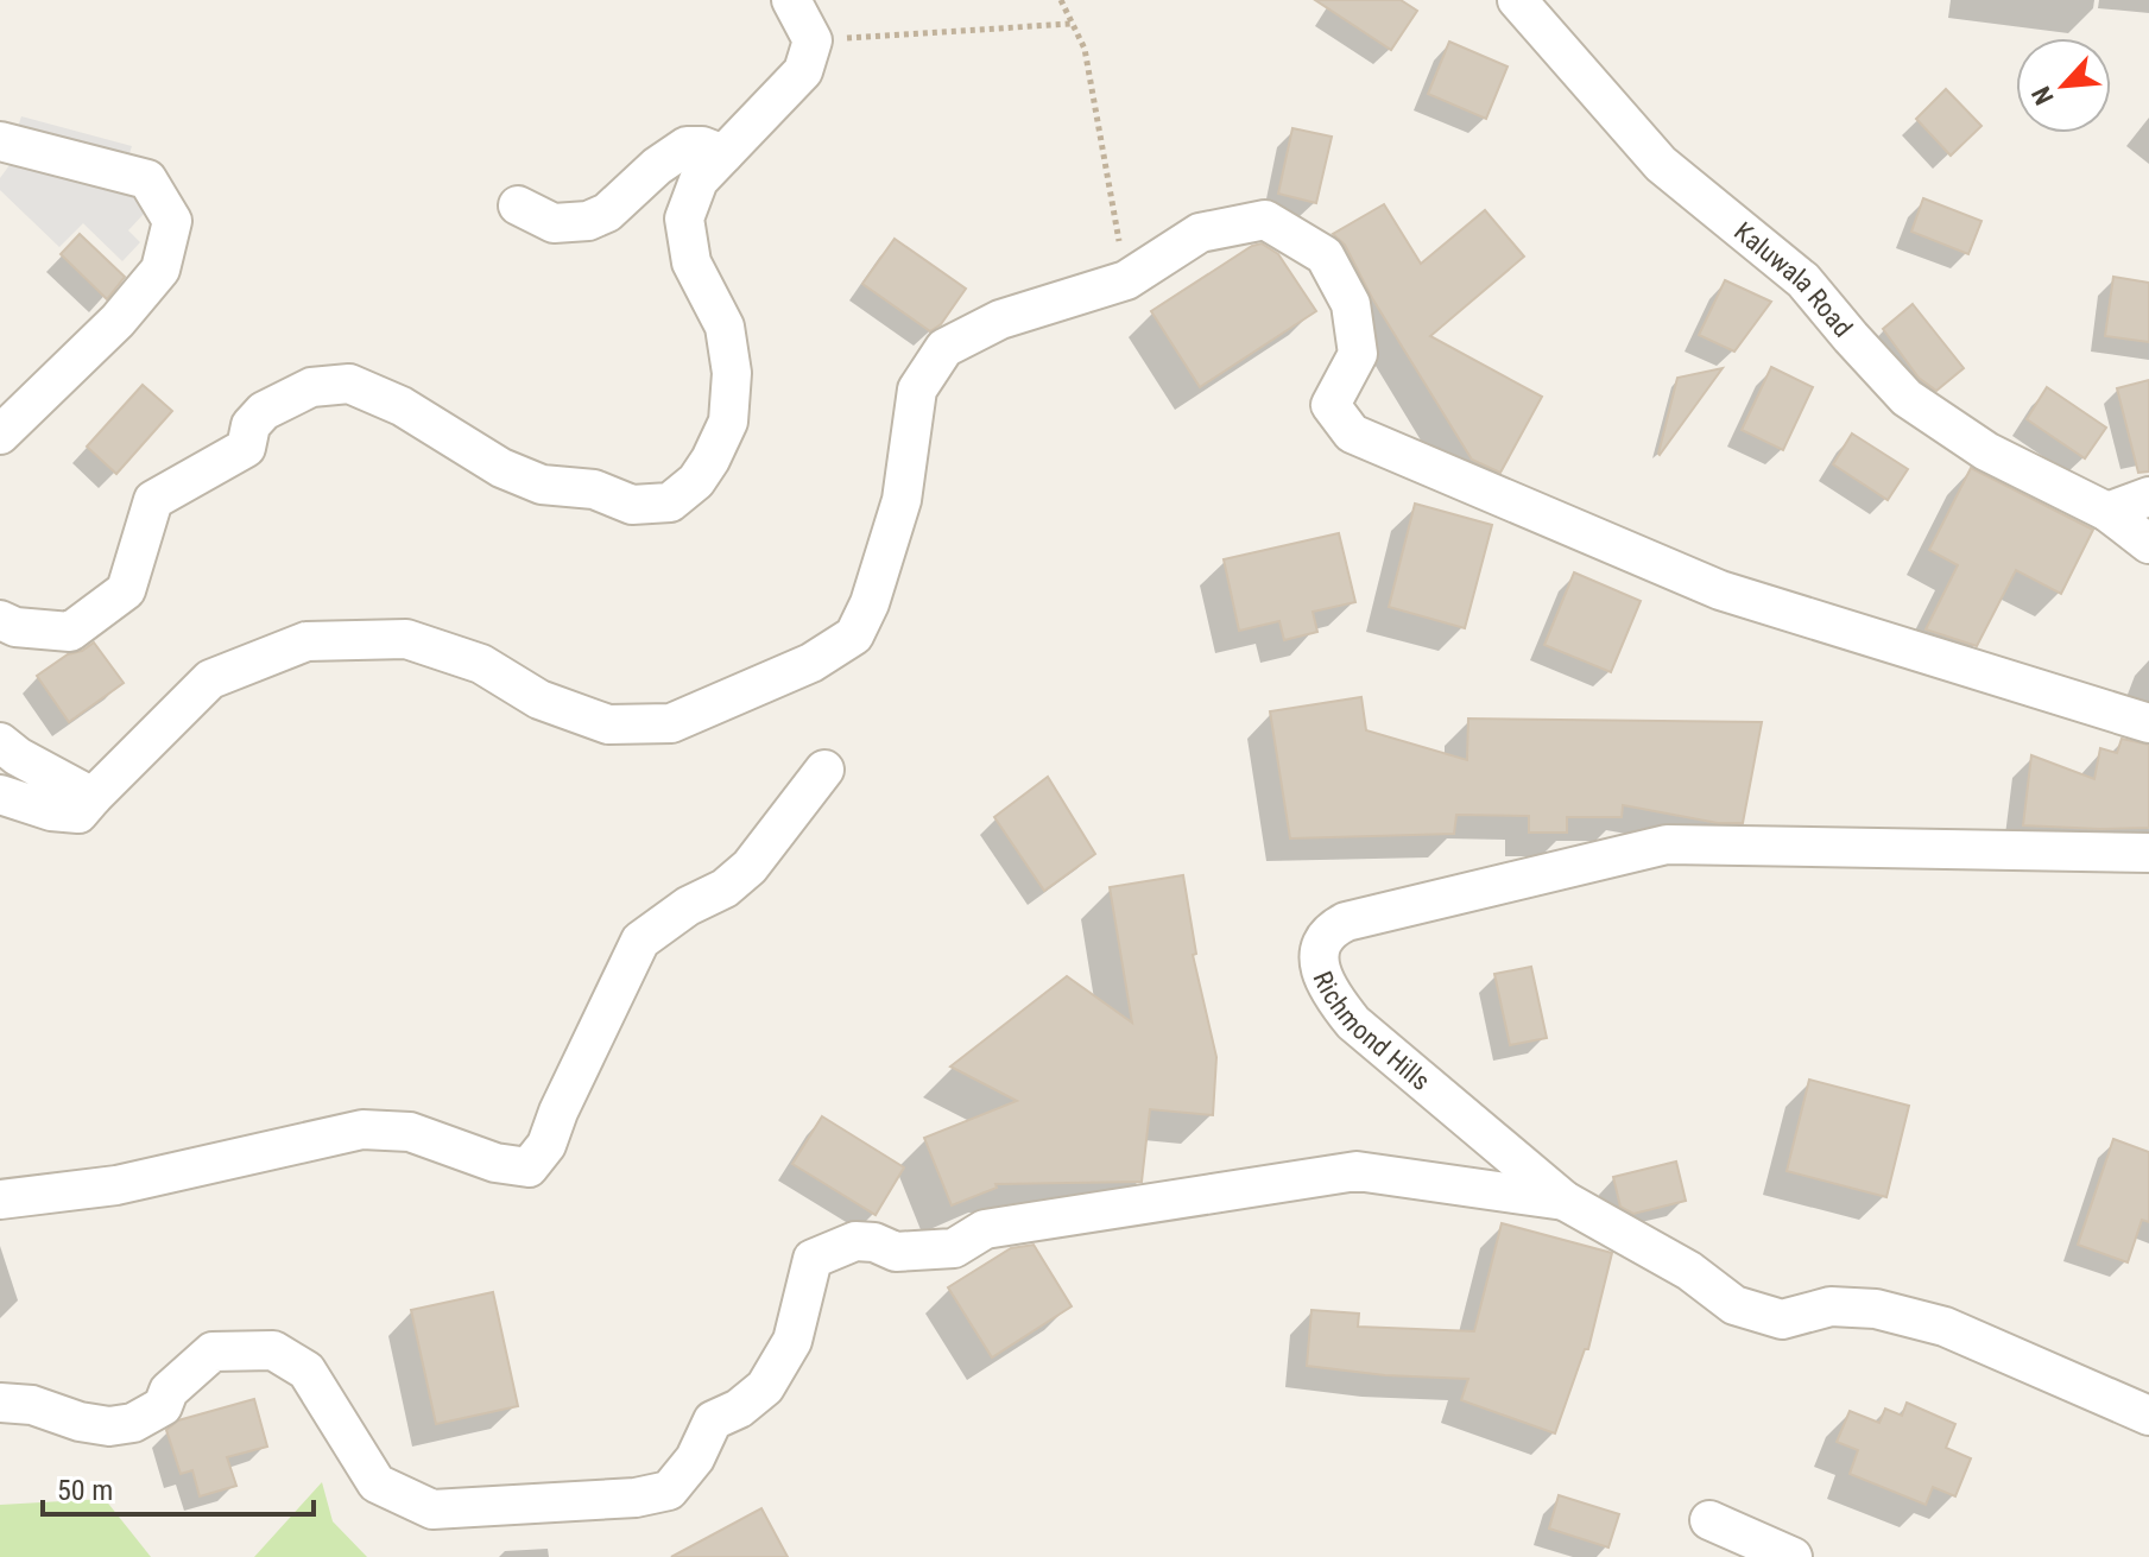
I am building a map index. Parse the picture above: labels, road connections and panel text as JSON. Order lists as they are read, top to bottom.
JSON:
{
  "streets": {
    "street": ["Kaluwala Road", "Richmond Hills"]
  },
  "scale_bar": "50 m",
  "north": "bottom left"
}
